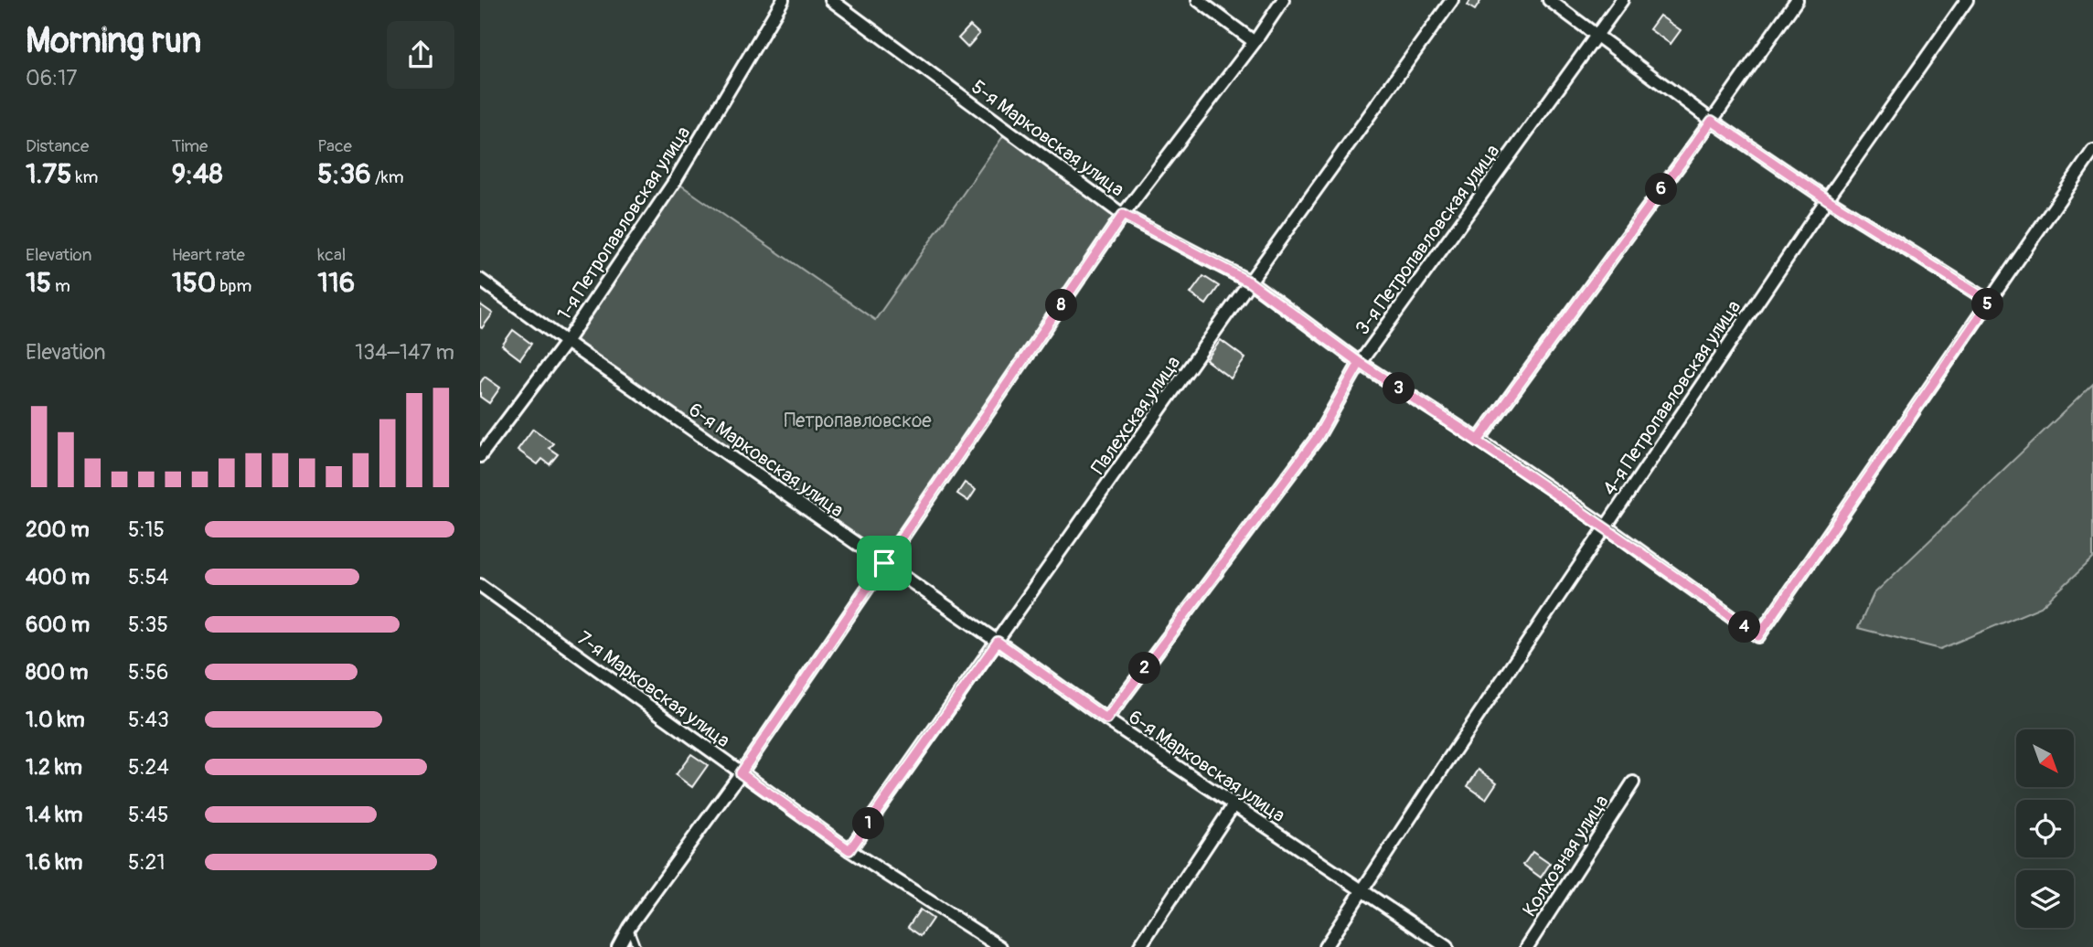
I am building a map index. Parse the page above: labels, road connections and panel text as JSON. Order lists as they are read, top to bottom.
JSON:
{
  "streets": {
    "street": [
      "5-я Марковская улица",
      "1-я Петропавловская улица",
      "3-я Петропавловская улица",
      "4-я Петропавловская улица",
      "Палехская улица",
      "6-я Марковская улица",
      "7-я Марковская улица",
      "Колхозная улица"
    ]
  },
  "crossings": [
    ["5-я Марковская улица", "3-я Петропавловская улица"],
    ["5-я Марковская улица", "4-я Петропавловская улица"],
    ["5-я Марковская улица", "Палехская улица"],
    ["1-я Петропавловская улица", "6-я Марковская улица"],
    ["3-я Петропавловская улица", "6-я Марковская улица"],
    ["4-я Петропавловская улица", "6-я Марковская улица"],
    ["Палехская улица", "6-я Марковская улица"],
    ["Палехская улица", "7-я Марковская улица"]
  ],
  "parks": ["Петропавловское"],
  "north": "bottom right",
  "page": {
    "heading": ["Morning run", "06:17"],
    "stats": [
      ["Distance", "1.75 km"],
      ["Time", "9:48"],
      ["Pace", "5:36 /km"],
      ["Elevation", "15 m"],
      ["Heart rate", "150 bpm"],
      ["kcal", "116"]
    ],
    "pins": [
      "6",
      "5",
      "8",
      "3",
      "4",
      "2",
      "1"
    ],
    "chart": ["Elevation", "134–147 m"],
    "list": [
      {
        "name": "200 m",
        "note": "5:15"
      },
      {
        "name": "400 m",
        "note": "5:54"
      },
      {
        "name": "600 m",
        "note": "5:35"
      },
      {
        "name": "800 m",
        "note": "5:56"
      },
      {
        "name": "1.0 km",
        "note": "5:43"
      },
      {
        "name": "1.2 km",
        "note": "5:24"
      },
      {
        "name": "1.4 km",
        "note": "5:45"
      },
      {
        "name": "1.6 km",
        "note": "5:21"
      }
    ]
  }
}
